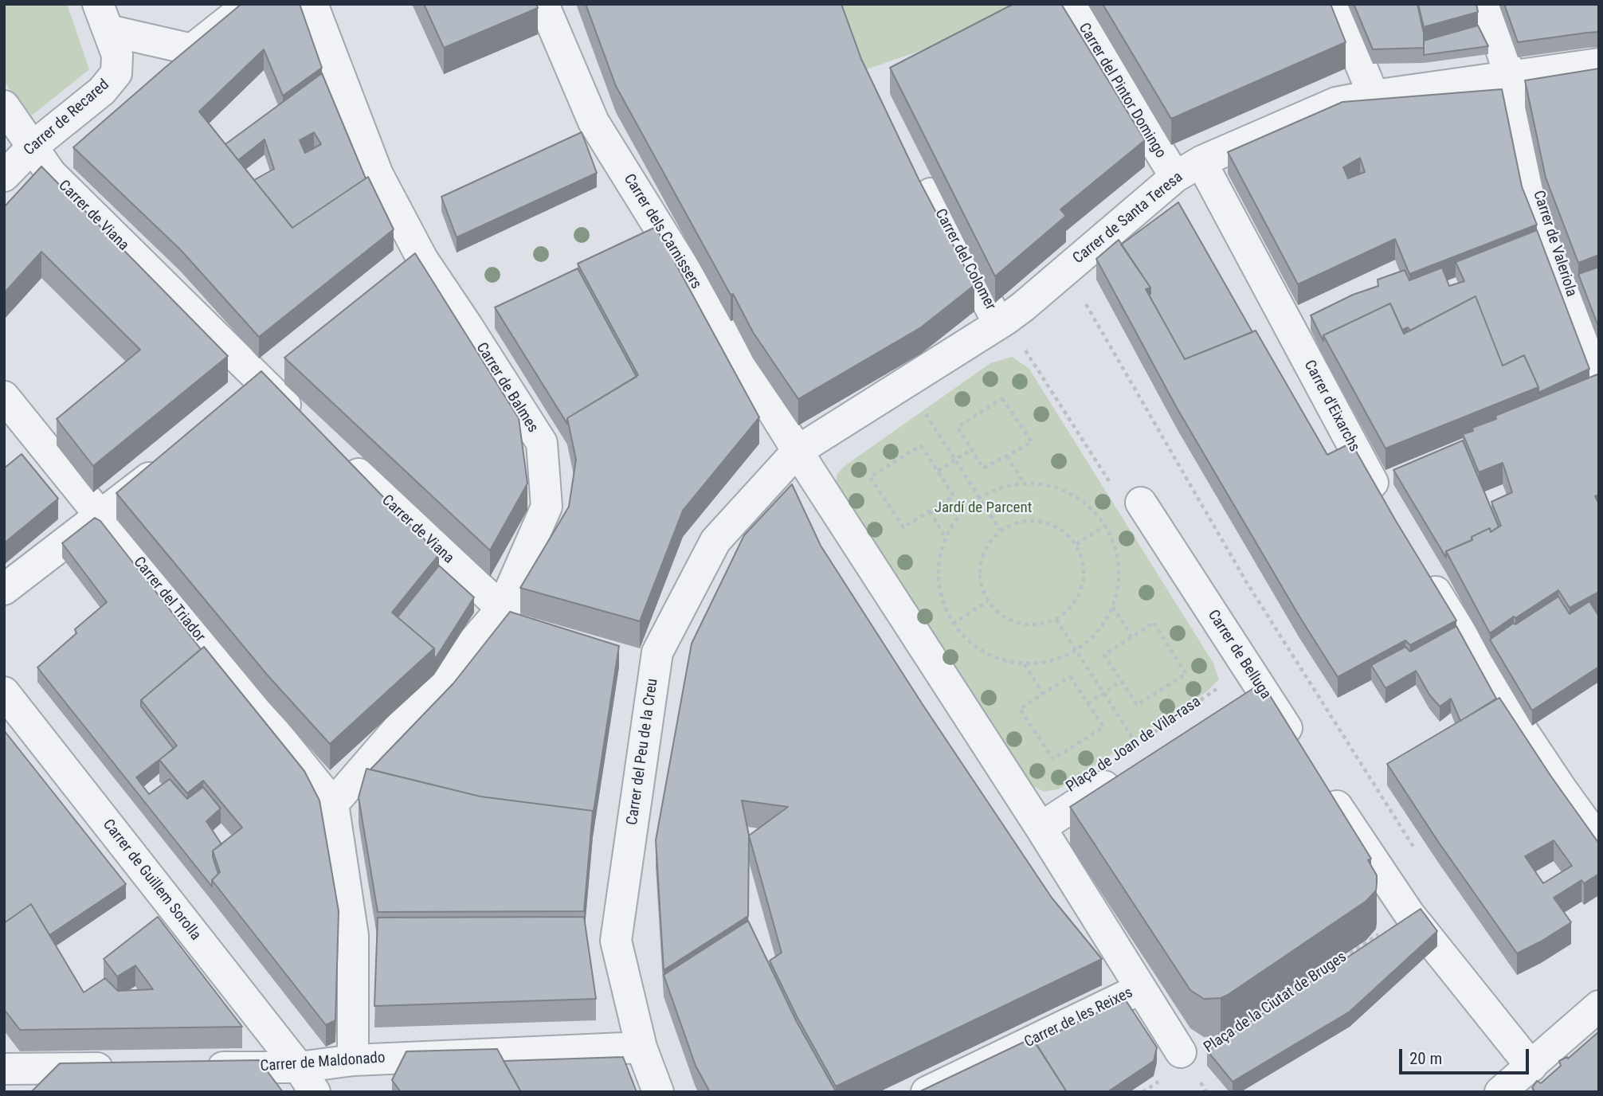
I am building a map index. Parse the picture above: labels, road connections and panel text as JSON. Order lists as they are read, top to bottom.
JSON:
{
  "streets": {
    "street": [
      "Carrer del Pintor Domingo",
      "Carrer de Recared",
      "Carrer de Viana",
      "Carrer de Santa Teresa",
      "Carrer dels Carnissers",
      "Carrer de Valeriola",
      "Carrer del Colomer",
      "Carrer de Balmes",
      "Carrer d'Eixarchs",
      "Carrer del Triador",
      "Carrer de Belluga",
      "Plaça de Joan de Vila-rasa",
      "Carrer del Peu de la Creu",
      "Carrer de Guillem Sorolla",
      "Carrer de les Reixes",
      "Carrer de Maldonado"
    ],
    "path": ["Plaça de la Ciutat de Bruges"]
  },
  "crossings": [
    ["Carrer del Pintor Domingo", "Carrer de Santa Teresa"],
    ["Carrer de Recared", "Carrer de Viana"],
    ["Carrer de Viana", "Carrer de Balmes"],
    ["Carrer de Santa Teresa", "Carrer dels Carnissers"],
    ["Carrer de Santa Teresa", "Carrer de Valeriola"],
    ["Carrer de Santa Teresa", "Carrer del Colomer"],
    ["Carrer de Santa Teresa", "Carrer d'Eixarchs"],
    ["Carrer de Santa Teresa", "Carrer del Peu de la Creu"],
    ["Carrer dels Carnissers", "Carrer del Peu de la Creu"],
    ["Carrer de Balmes", "Carrer del Triador"],
    ["Carrer del Peu de la Creu", "Carrer de Maldonado"],
    ["Carrer de Guillem Sorolla", "Carrer de Maldonado"]
  ],
  "parks": ["Jardí de Parcent"],
  "scale_bar": "20 m"
}
